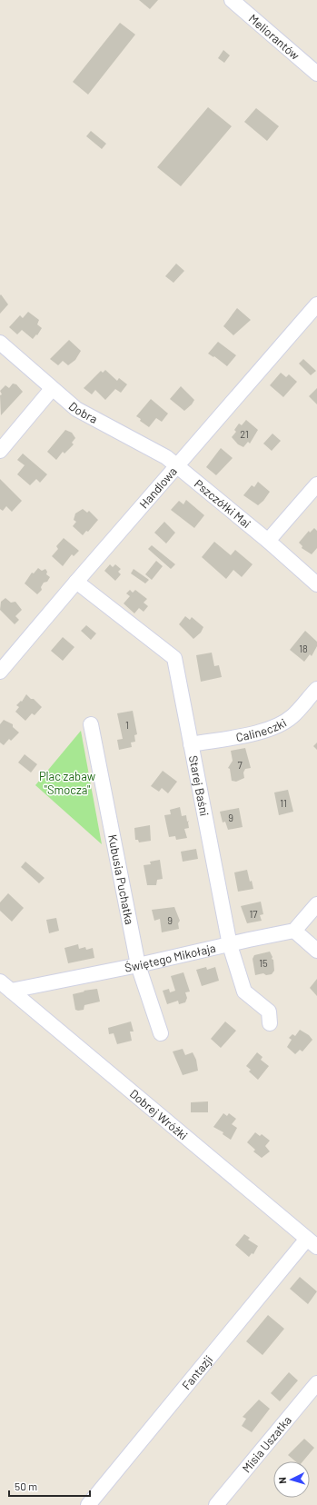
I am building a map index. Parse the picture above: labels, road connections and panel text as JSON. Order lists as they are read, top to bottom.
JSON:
{
  "streets": {
    "street": [
      "Meliorantów",
      "Dobra",
      "Handlowa",
      "Pszczółki Mai",
      "Calineczki",
      "Starej Baśni",
      "Kubusia Puchatka",
      "Świętego Mikołaja",
      "Dobrej Wróżki",
      "Fantazji",
      "Misia Uszatka"
    ]
  },
  "crossings": [
    ["Dobra", "Handlowa"],
    ["Dobra", "Pszczółki Mai"],
    ["Handlowa", "Pszczółki Mai"],
    ["Handlowa", "Starej Baśni"],
    ["Calineczki", "Starej Baśni"],
    ["Starej Baśni", "Świętego Mikołaja"],
    ["Kubusia Puchatka", "Świętego Mikołaja"],
    ["Świętego Mikołaja", "Dobrej Wróżki"],
    ["Dobrej Wróżki", "Fantazji"]
  ],
  "parks": ["Plac zabaw \"Smocza\""],
  "house_numbers": [
    "21",
    "18",
    "1",
    "7",
    "11",
    "9",
    "17",
    "9",
    "15"
  ],
  "scale_bar": "50 m",
  "north": "left"
}
